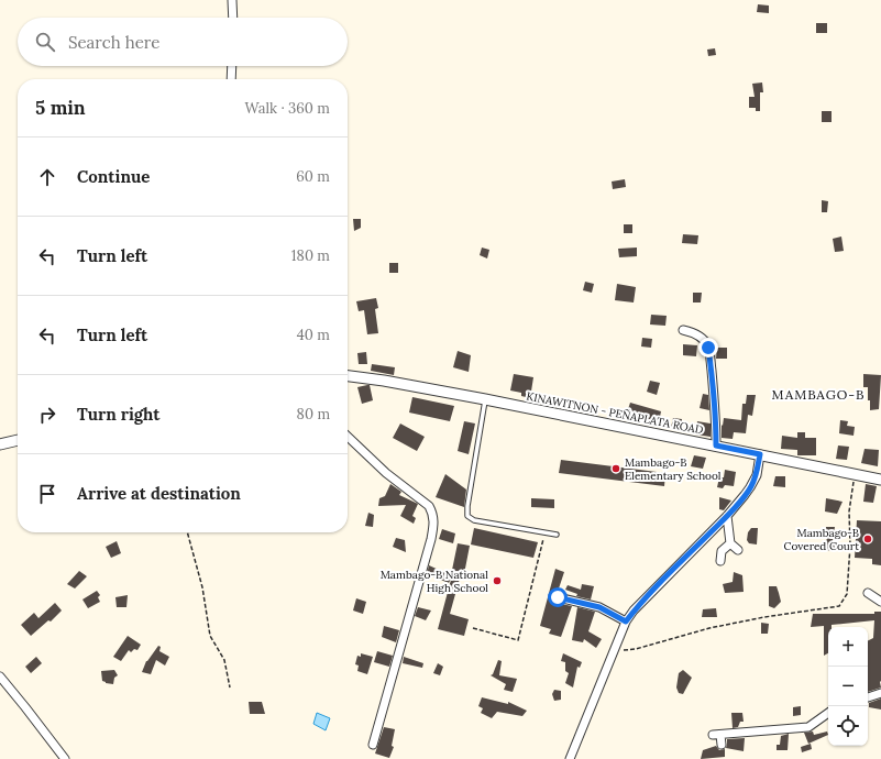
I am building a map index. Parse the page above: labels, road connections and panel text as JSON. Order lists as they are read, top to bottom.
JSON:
{
  "streets": {
    "street": ["KINAWITNON - PEÑAPLATA ROAD"]
  },
  "districts": ["MAMBAGO-B"],
  "places": ["Mambago-B Elementary School", "Mambago-B Covered Court", "Mambago-B National High School"],
  "page": {
    "search": "Search here",
    "heading": ["5 min", "Walk · 360 m"],
    "list": [
      ["Continue", "60 m"],
      ["Turn left", "180 m"],
      ["Turn left", "40 m"],
      ["Turn right", "80 m"],
      "Arrive at destination"
    ],
    "map_buttons": ["+", "−"]
  }
}
